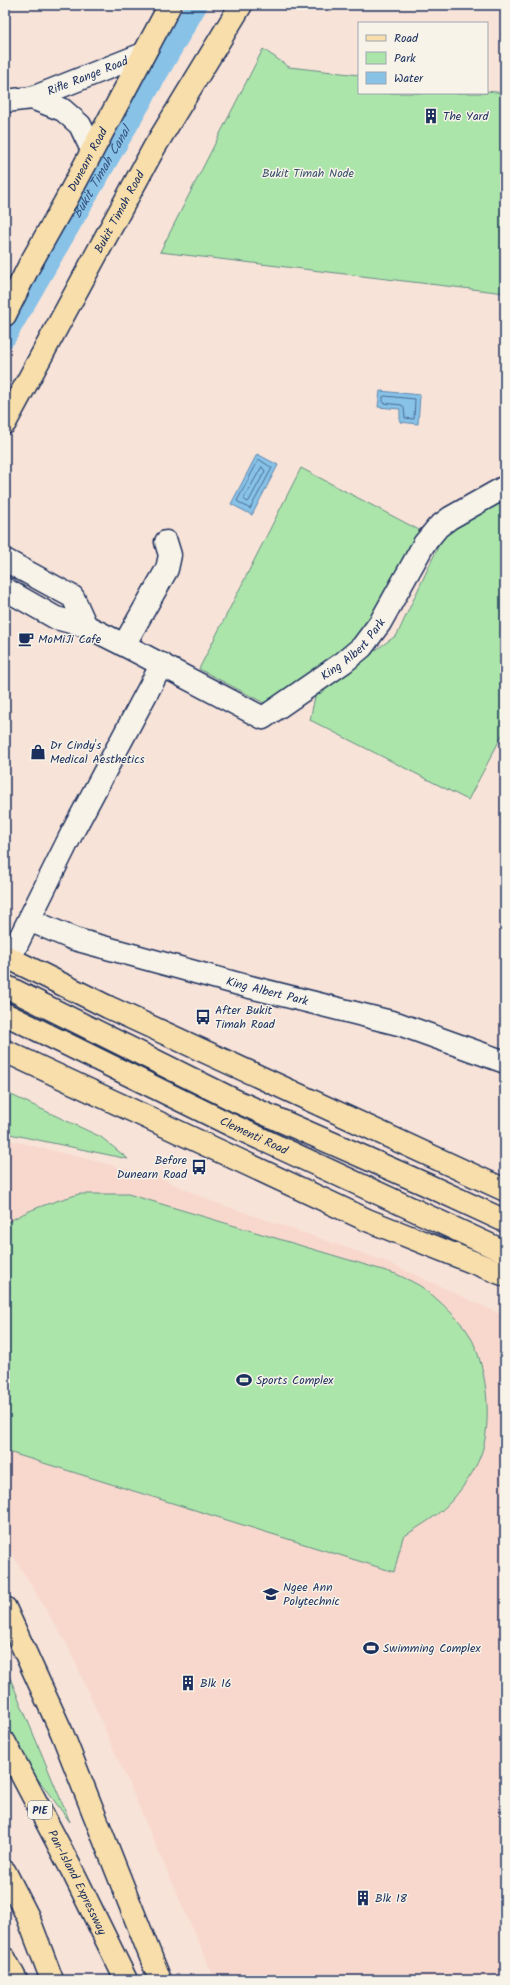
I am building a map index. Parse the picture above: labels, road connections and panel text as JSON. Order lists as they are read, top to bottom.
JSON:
{
  "streets": {
    "main road": [
      "Dunearn Road",
      "Bukit Timah Road",
      "Clementi Road",
      "PIE",
      "Pan-Island Expressway"
    ],
    "street": ["Rifle Range Road", "King Albert Park"]
  },
  "crossings": [
    ["Rifle Range Road", "Dunearn Road"]
  ],
  "water": ["Bukit Timah Canal"],
  "parks": ["Bukit Timah Node"],
  "places": {
    "building": ["The Yard", "Blk 16", "Blk 18"],
    "cafe": ["MoMiJi Cafe"],
    "shop": ["Dr Cindy's Medical Aesthetics"],
    "bus stop": ["After Bukit Timah Road", "Before Dunearn Road"],
    "sports": ["Sports Complex", "Swimming Complex"],
    "school or university": ["Ngee Ann Polytechnic"]
  },
  "legend": ["Road", "Park", "Water"]
}
